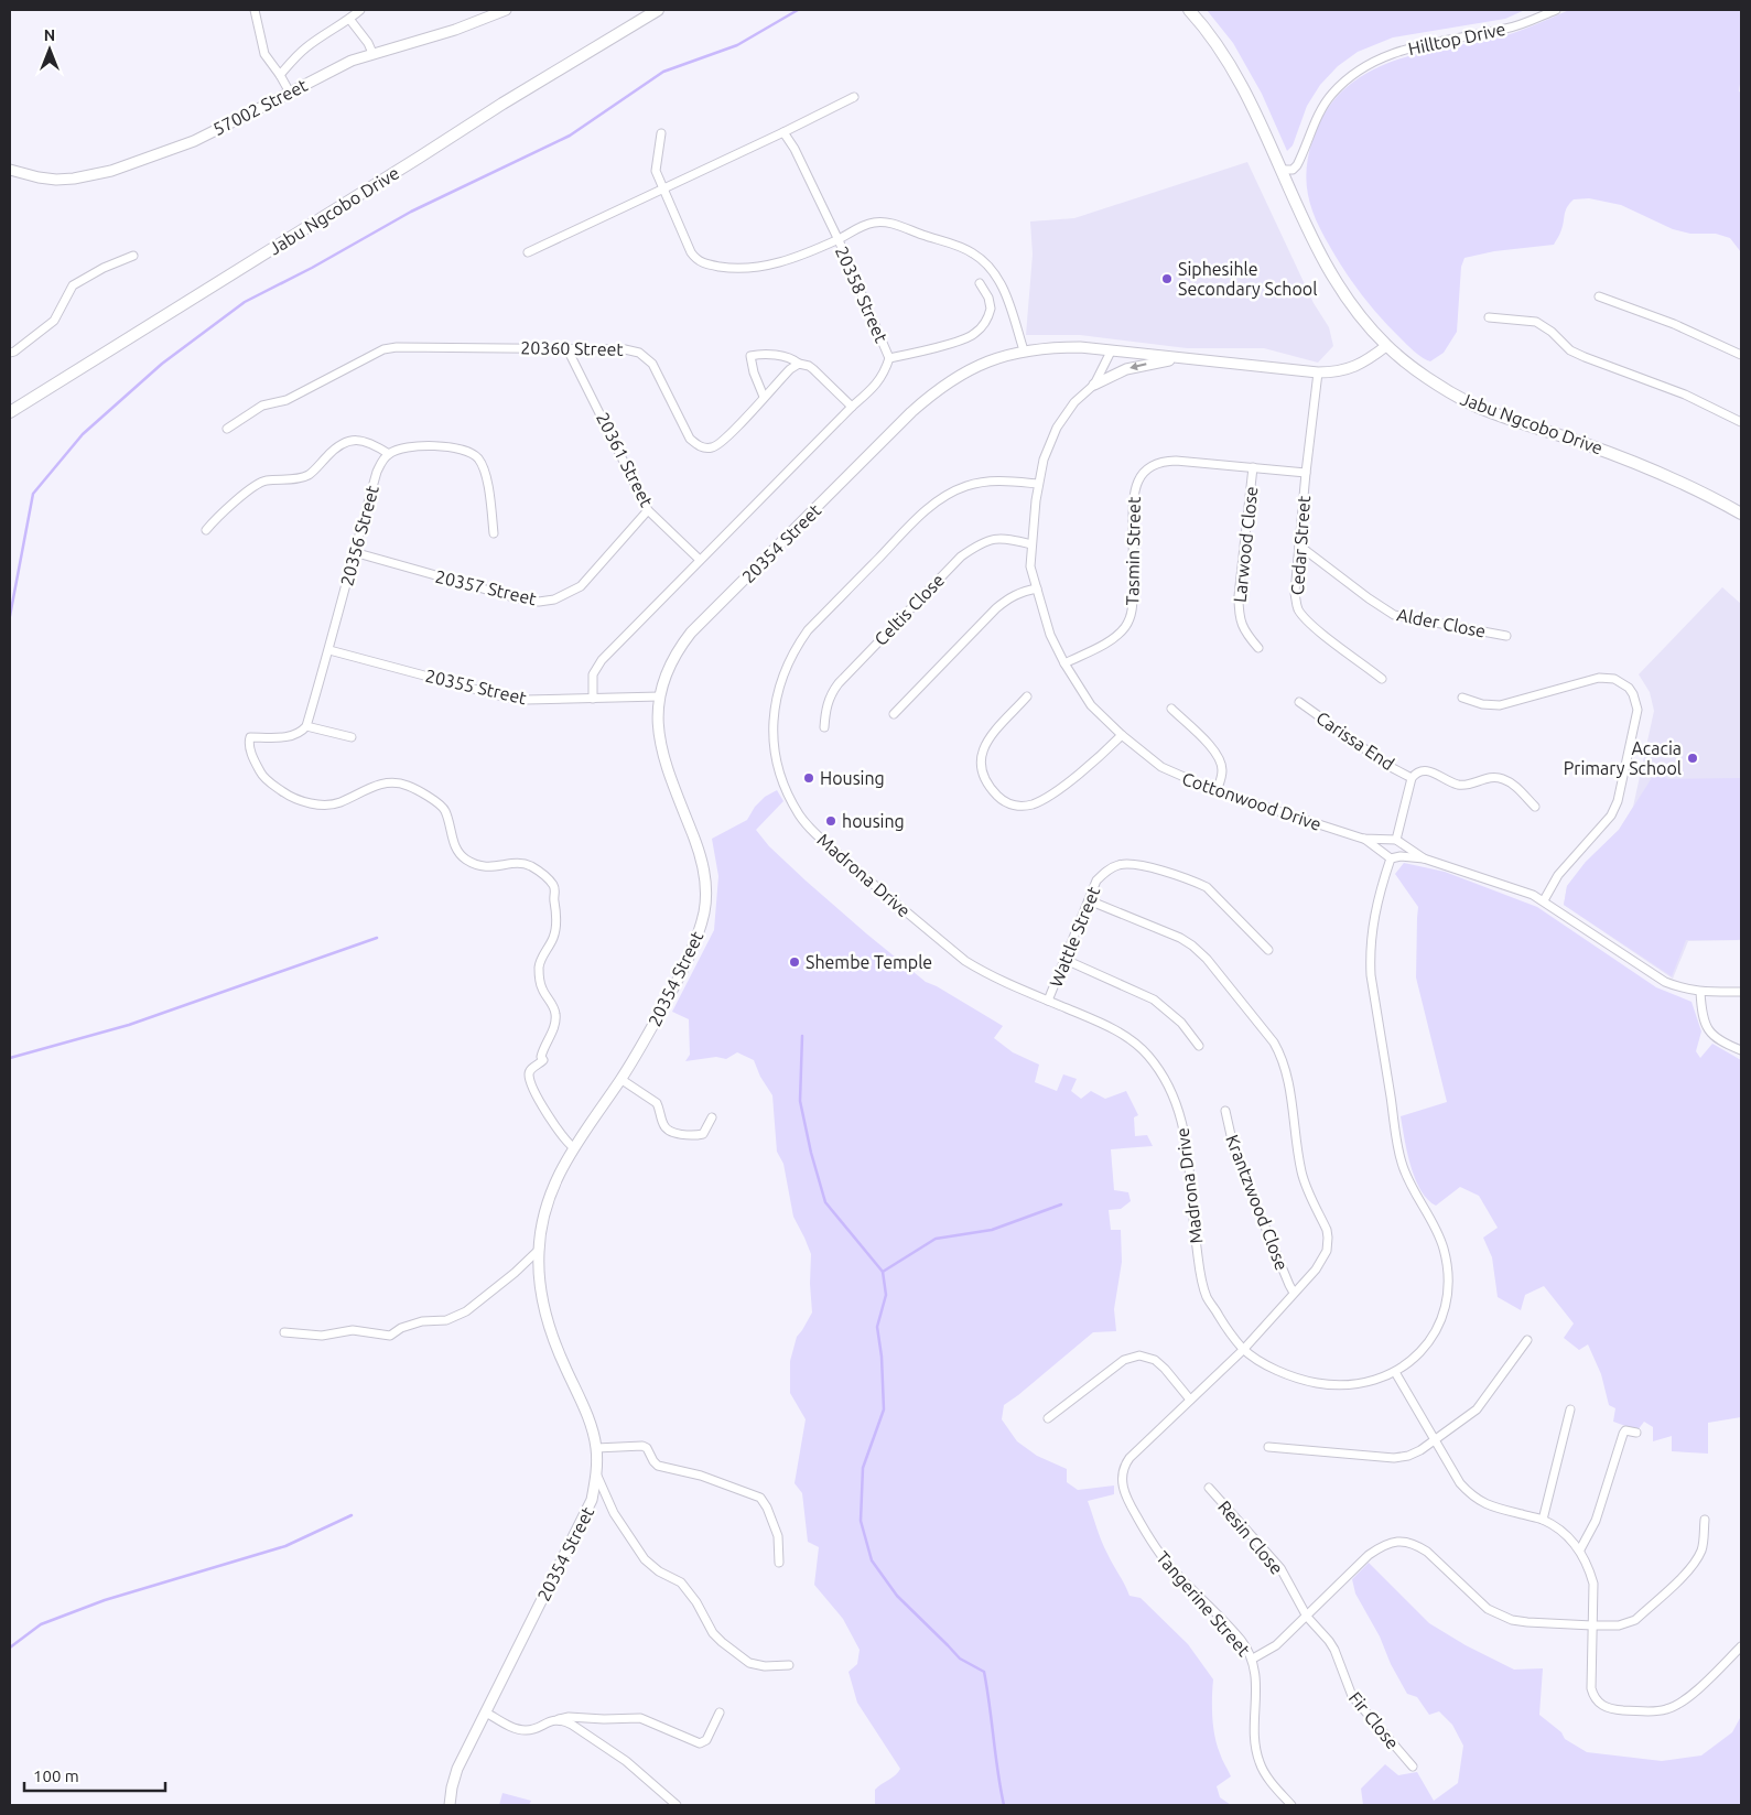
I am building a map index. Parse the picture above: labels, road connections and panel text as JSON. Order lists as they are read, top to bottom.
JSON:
{
  "streets": {
    "main road": ["Jabu Ngcobo Drive"],
    "street": [
      "Hilltop Drive",
      "57002 Street",
      "20358 Street",
      "20360 Street",
      "20361 Street",
      "20356 Street",
      "20354 Street",
      "Larwood Close",
      "Cedar Street",
      "Tasmin Street",
      "20357 Street",
      "Celtis Close",
      "Alder Close",
      "20355 Street",
      "Carissa End",
      "Cottonwood Drive",
      "Madrona Drive",
      "Wattle Street",
      "Krantzwood Close",
      "Resin Close",
      "Tangerine Street",
      "Fir Close"
    ]
  },
  "crossings": [
    ["Hilltop Drive", "Jabu Ngcobo Drive"],
    ["20358 Street", "20361 Street"],
    ["20358 Street", "20355 Street"],
    ["20360 Street", "20361 Street"],
    ["20361 Street", "20357 Street"],
    ["20356 Street", "20357 Street"],
    ["20356 Street", "20355 Street"],
    ["20354 Street", "20355 Street"],
    ["20354 Street", "Cottonwood Drive"],
    ["Larwood Close", "Tasmin Street"],
    ["Cedar Street", "Tasmin Street"],
    ["Cedar Street", "Alder Close"],
    ["Tasmin Street", "Cottonwood Drive"],
    ["Celtis Close", "Cottonwood Drive"],
    ["Cottonwood Drive", "Madrona Drive"],
    ["Madrona Drive", "Wattle Street"],
    ["Madrona Drive", "Tangerine Street"],
    ["Wattle Street", "Tangerine Street"],
    ["Krantzwood Close", "Tangerine Street"],
    ["Resin Close", "Fir Close"]
  ],
  "places": [
    "Siphesihle Secondary School",
    "Acacia Primary School",
    "Housing",
    "housing",
    "Shembe Temple"
  ],
  "scale_bar": "100 m",
  "north": "top"
}
